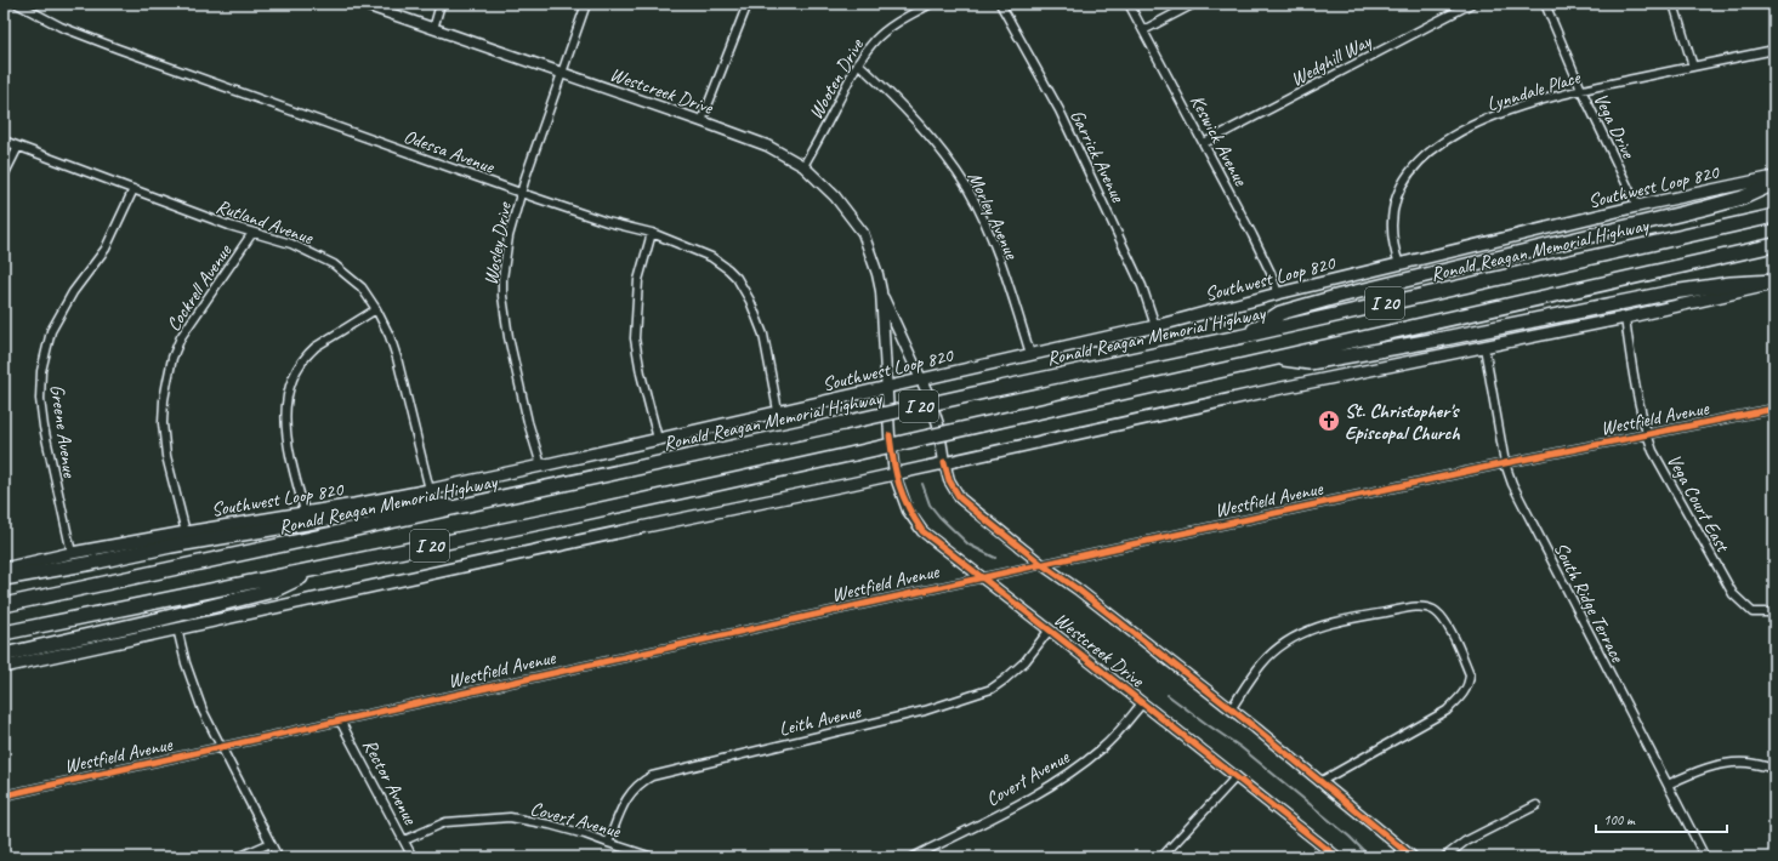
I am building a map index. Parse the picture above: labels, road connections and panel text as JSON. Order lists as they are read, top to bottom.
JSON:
{
  "streets": {
    "highway": ["Ronald Reagan Memorial Highway", "I 20"],
    "main road": ["Southwest Loop 820"],
    "street": [
      "Wedghill Way",
      "Wooten Drive",
      "Westcreek Drive",
      "Lynndale Place",
      "Vega Drive",
      "Keswick Avenue",
      "Odessa Avenue",
      "Garrick Avenue",
      "Morley Avenue",
      "Rutland Avenue",
      "Wosley Drive",
      "Cockrell Avenue",
      "Westfield Avenue",
      "Greene Avenue",
      "Vega Court East",
      "South Ridge Terrace",
      "Leith Avenue",
      "Covert Avenue",
      "Rector Avenue"
    ]
  },
  "crossings": [
    ["Wedghill Way", "Keswick Avenue"],
    ["Wooten Drive", "Westcreek Drive"],
    ["Wooten Drive", "Morley Avenue"],
    ["Westcreek Drive", "Southwest Loop 820"],
    ["Westcreek Drive", "Wosley Drive"],
    ["Westcreek Drive", "Westfield Avenue"],
    ["Westcreek Drive", "Leith Avenue"],
    ["Westcreek Drive", "Covert Avenue"],
    ["Lynndale Place", "Vega Drive"],
    ["Lynndale Place", "Southwest Loop 820"],
    ["Vega Drive", "Southwest Loop 820"],
    ["Keswick Avenue", "Southwest Loop 820"],
    ["Odessa Avenue", "Southwest Loop 820"],
    ["Odessa Avenue", "Wosley Drive"],
    ["Garrick Avenue", "Southwest Loop 820"],
    ["Southwest Loop 820", "Morley Avenue"],
    ["Southwest Loop 820", "Rutland Avenue"],
    ["Southwest Loop 820", "Wosley Drive"],
    ["Southwest Loop 820", "Cockrell Avenue"],
    ["Southwest Loop 820", "Greene Avenue"],
    ["Rutland Avenue", "Cockrell Avenue"],
    ["Rutland Avenue", "Greene Avenue"],
    ["Westfield Avenue", "Vega Court East"],
    ["Westfield Avenue", "South Ridge Terrace"],
    ["Westfield Avenue", "Rector Avenue"],
    ["Leith Avenue", "Covert Avenue"],
    ["Covert Avenue", "Rector Avenue"]
  ],
  "places": {
    "church": ["St. Christopher's Episcopal Church"]
  },
  "scale_bar": "100 m"
}
